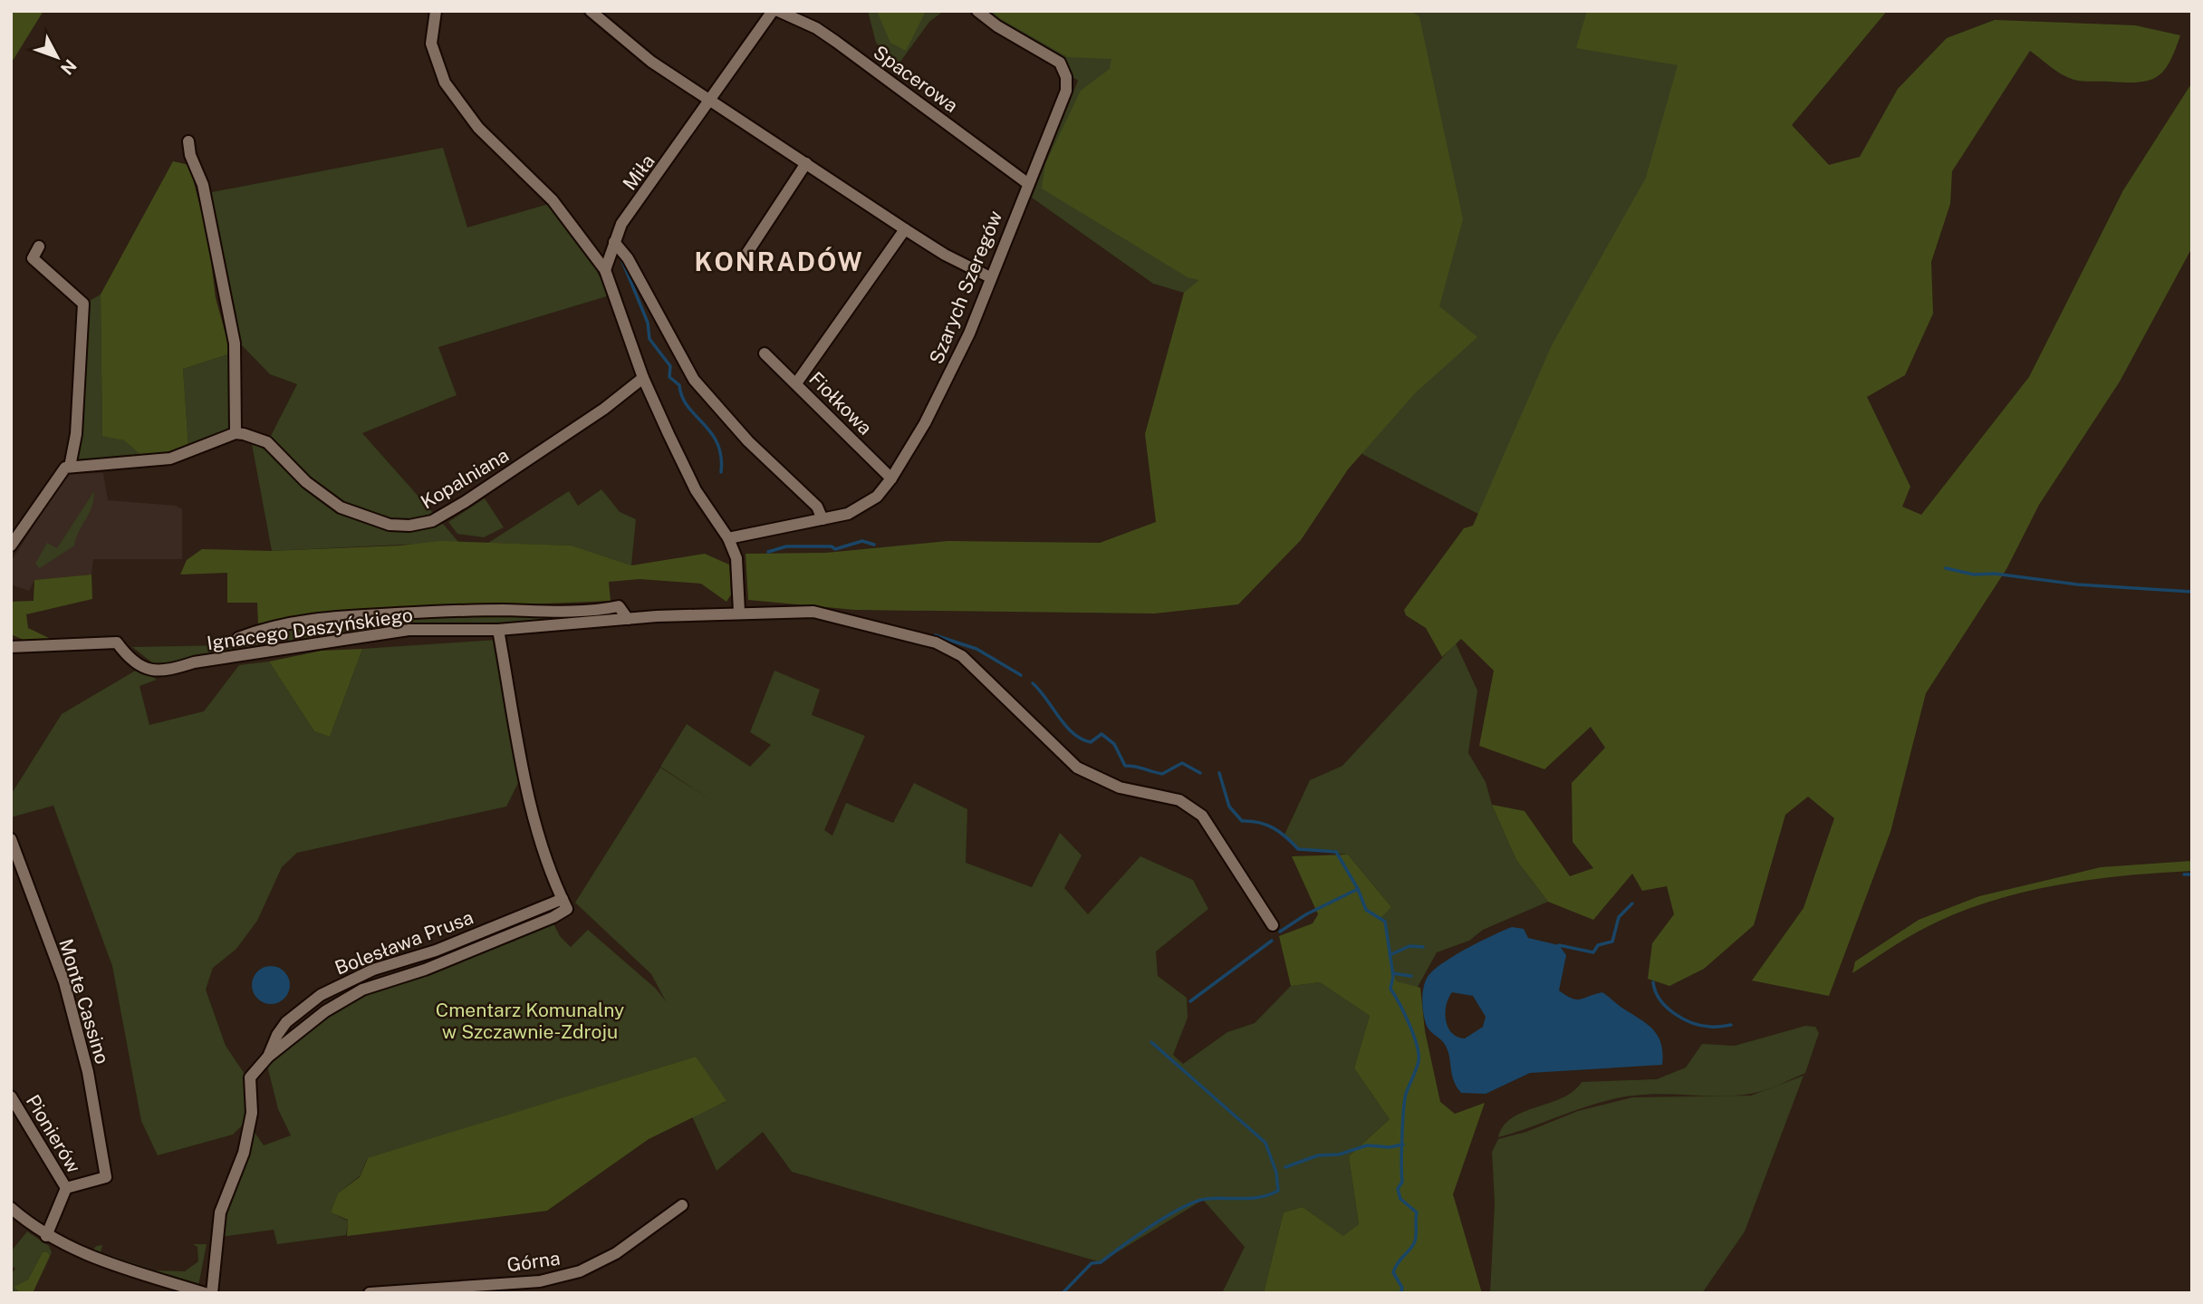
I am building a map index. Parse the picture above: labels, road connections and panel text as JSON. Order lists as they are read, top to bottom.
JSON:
{
  "streets": {
    "street": [
      "Spacerowa",
      "Miła",
      "Szarych Szeregów",
      "Fiołkowa",
      "Kopalniana",
      "Ignacego Daszyńskiego",
      "Monte Cassino",
      "Pionierów",
      "Górna"
    ]
  },
  "crossings": [
    ["Spacerowa", "Szarych Szeregów"],
    ["Szarych Szeregów", "Fiołkowa"],
    ["Monte Cassino", "Pionierów"]
  ],
  "districts": ["KONRADÓW"],
  "parks": ["Cmentarz Komunalny w Szczawnie-Zdroju"],
  "north": "bottom right"
}
